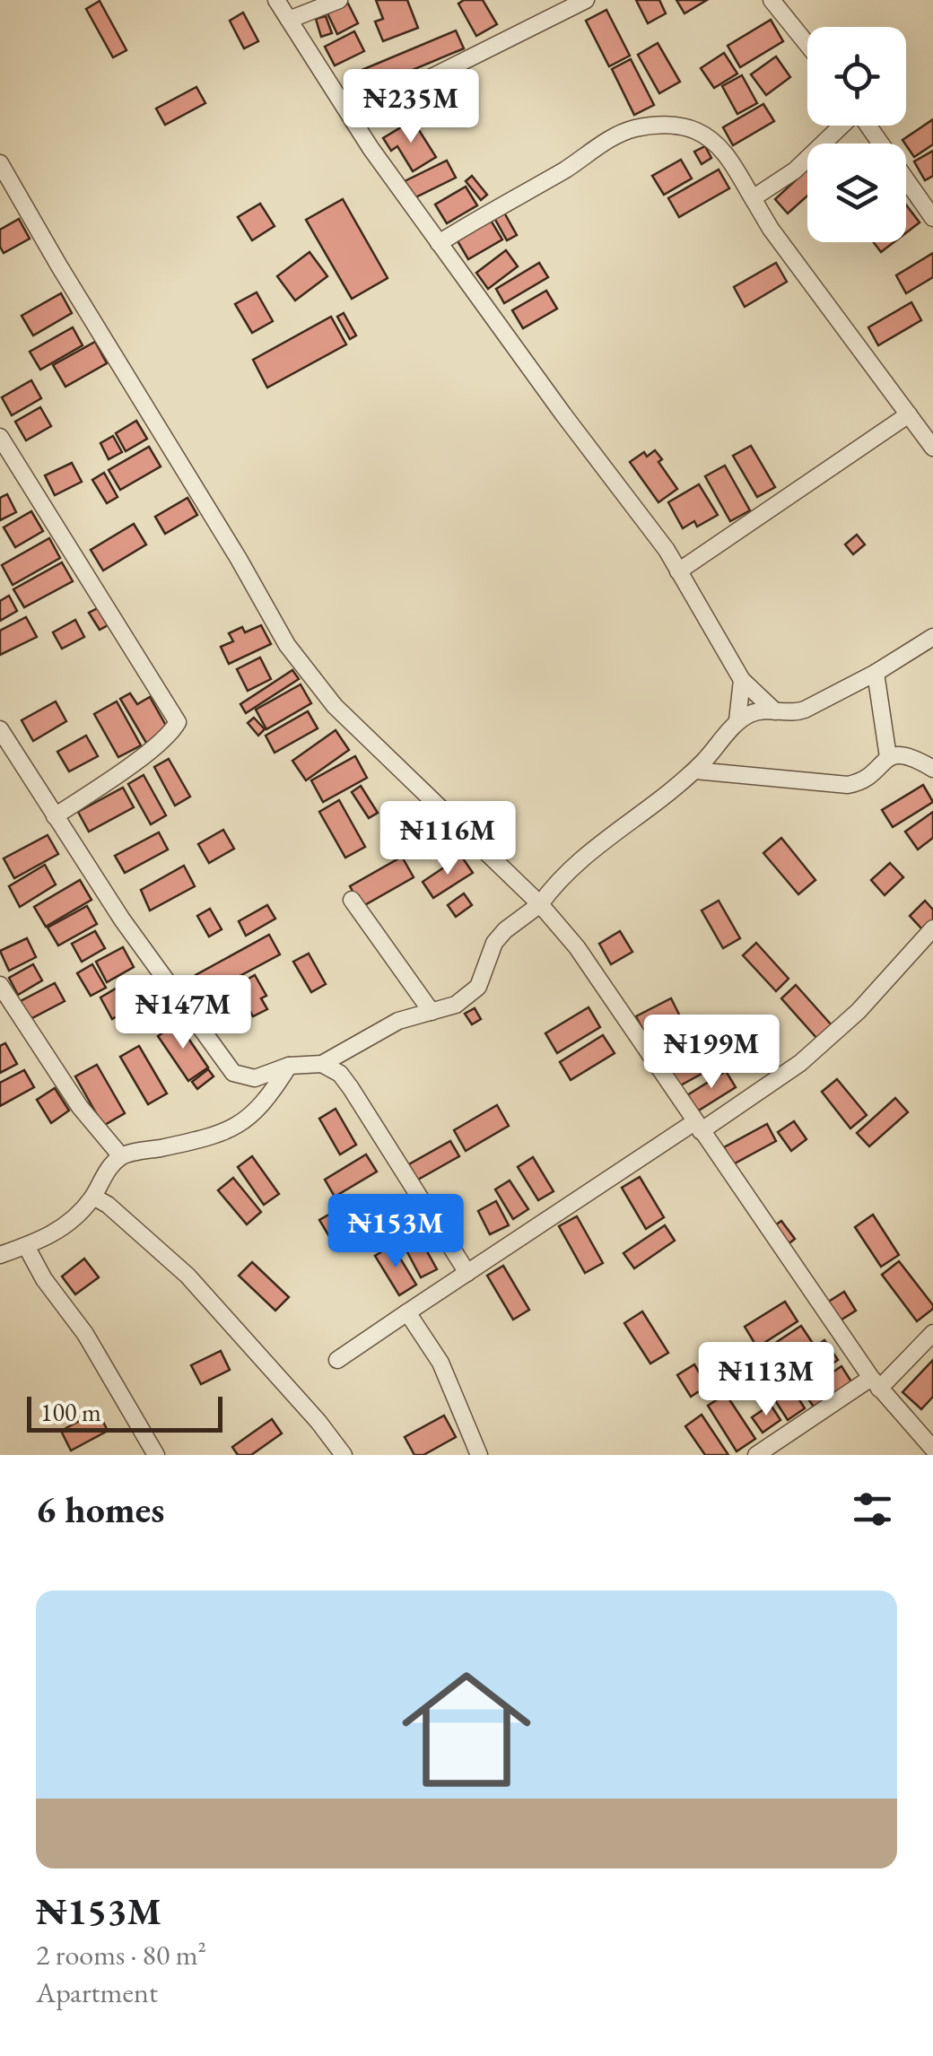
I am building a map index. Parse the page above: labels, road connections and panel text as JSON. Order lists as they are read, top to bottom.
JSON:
{
  "scale_bar": "100 m",
  "page": {
    "price": [
      "₦235M",
      "₦116M",
      "₦147M",
      "₦199M",
      "₦153M",
      "₦113M"
    ],
    "scale": "100 m",
    "heading": "6 homes",
    "list": [
      {
        "name": "₦153M",
        "note": "2 rooms · 80 m² · Apartment"
      }
    ]
  }
}
